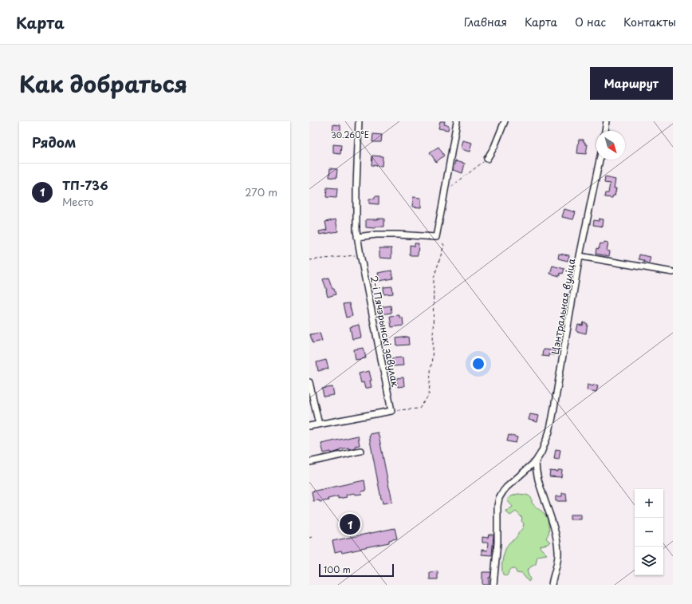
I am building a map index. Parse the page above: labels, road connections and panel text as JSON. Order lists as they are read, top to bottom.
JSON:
{
  "streets": {
    "street": ["Цэнтральная вуліца", "2-і Пячэрынскі завулак"]
  },
  "scale_bar": "100 m",
  "north": "bottom right",
  "page": {
    "header": "Карта",
    "nav": [
      "Главная",
      "Карта",
      "О нас",
      "Контакты"
    ],
    "title": "Как добраться",
    "buttons": "Маршрут",
    "heading": "Рядом",
    "list": [
      {
        "mark": "1",
        "name": "ТП-736",
        "note": "Место",
        "value": "270 m"
      }
    ],
    "map_buttons": ["+", "−"],
    "pins": "1",
    "scale": "100 m"
  },
  "coordinates": ["30.260°E"]
}
